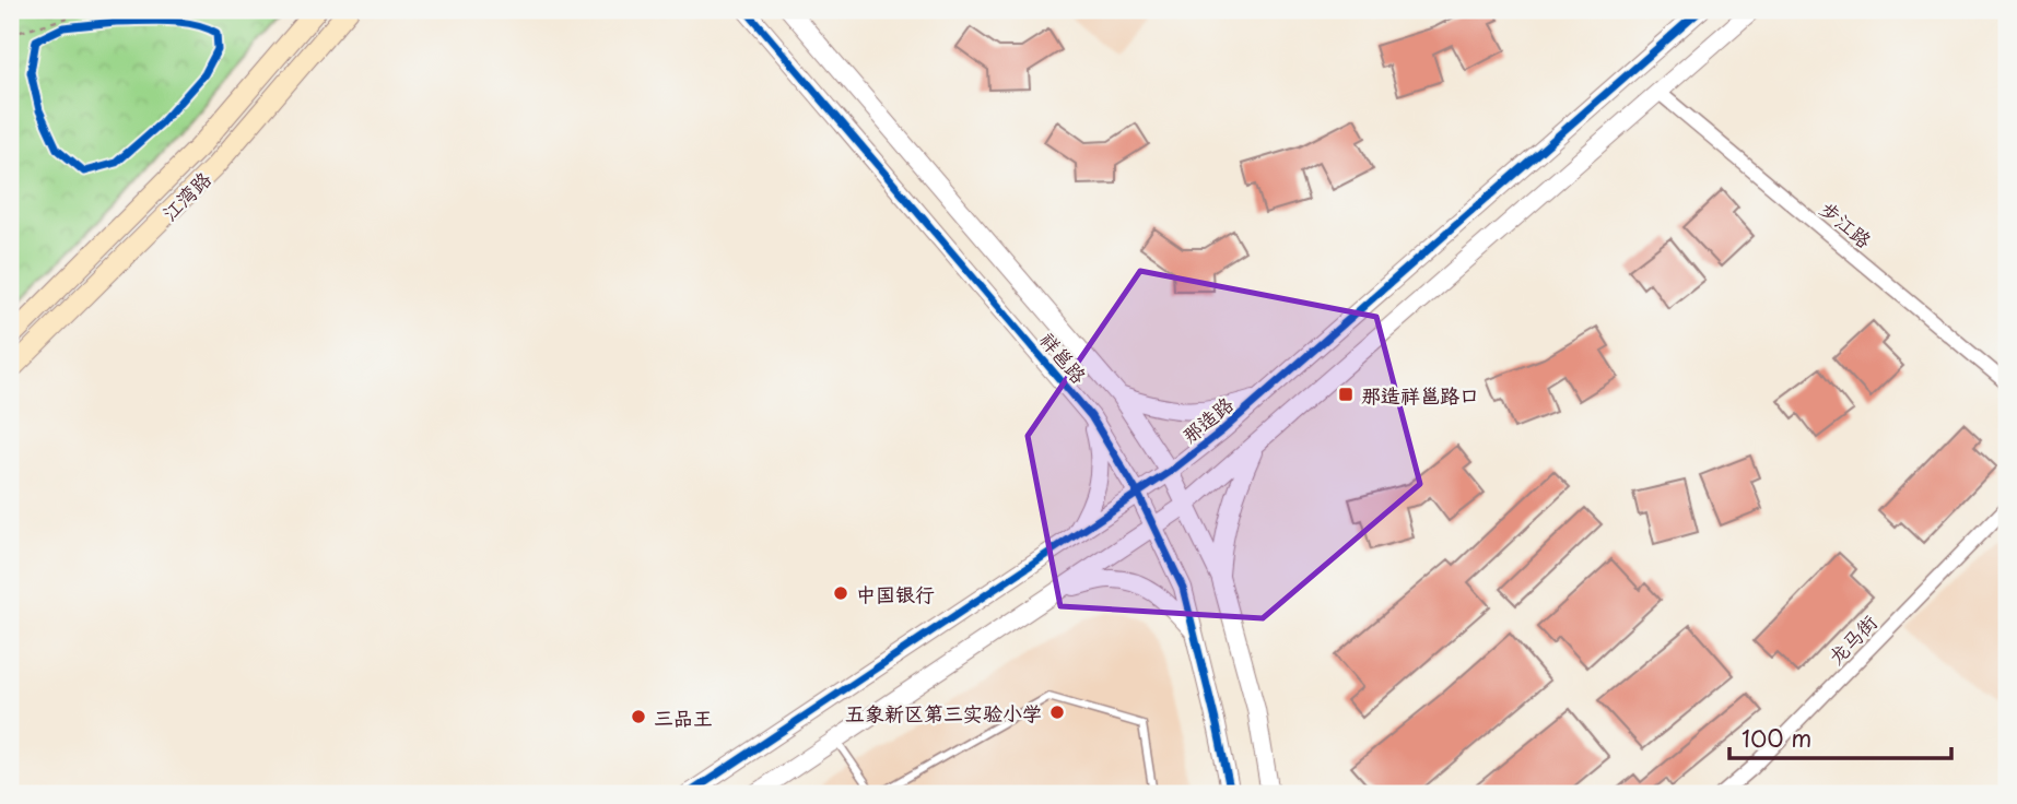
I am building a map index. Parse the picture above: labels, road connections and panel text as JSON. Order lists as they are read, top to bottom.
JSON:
{
  "streets": {
    "main road": ["江湾路"],
    "street": [
      "步江路",
      "祥邕路",
      "那造路",
      "龙马街"
    ]
  },
  "crossings": [
    ["祥邕路", "那造路"]
  ],
  "places": {
    "transit": ["那造祥邕路口"],
    "other": ["中国银行", "五象新区第三实验小学", "三品王"]
  },
  "scale_bar": "100 m"
}
